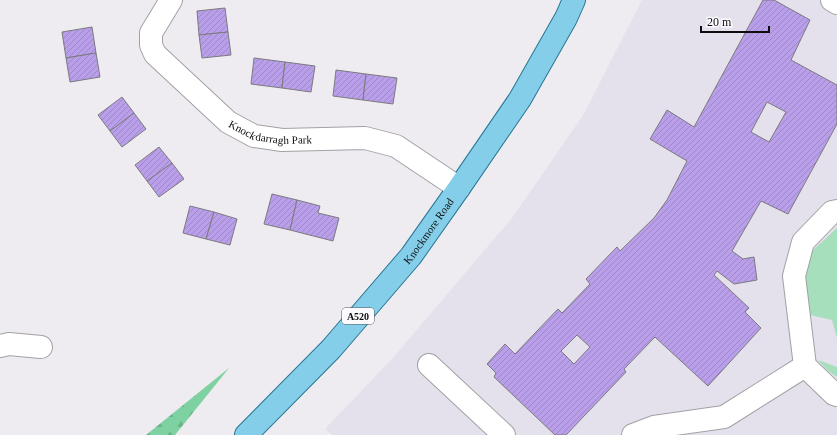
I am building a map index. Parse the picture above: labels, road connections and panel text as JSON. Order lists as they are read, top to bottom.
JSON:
{
  "streets": {
    "main road": ["Knockmore Road", "A520"],
    "street": ["Knockdarragh Park"]
  },
  "crossings": [
    ["Knockdarragh Park", "Knockmore Road"]
  ],
  "scale_bar": "20 m"
}
